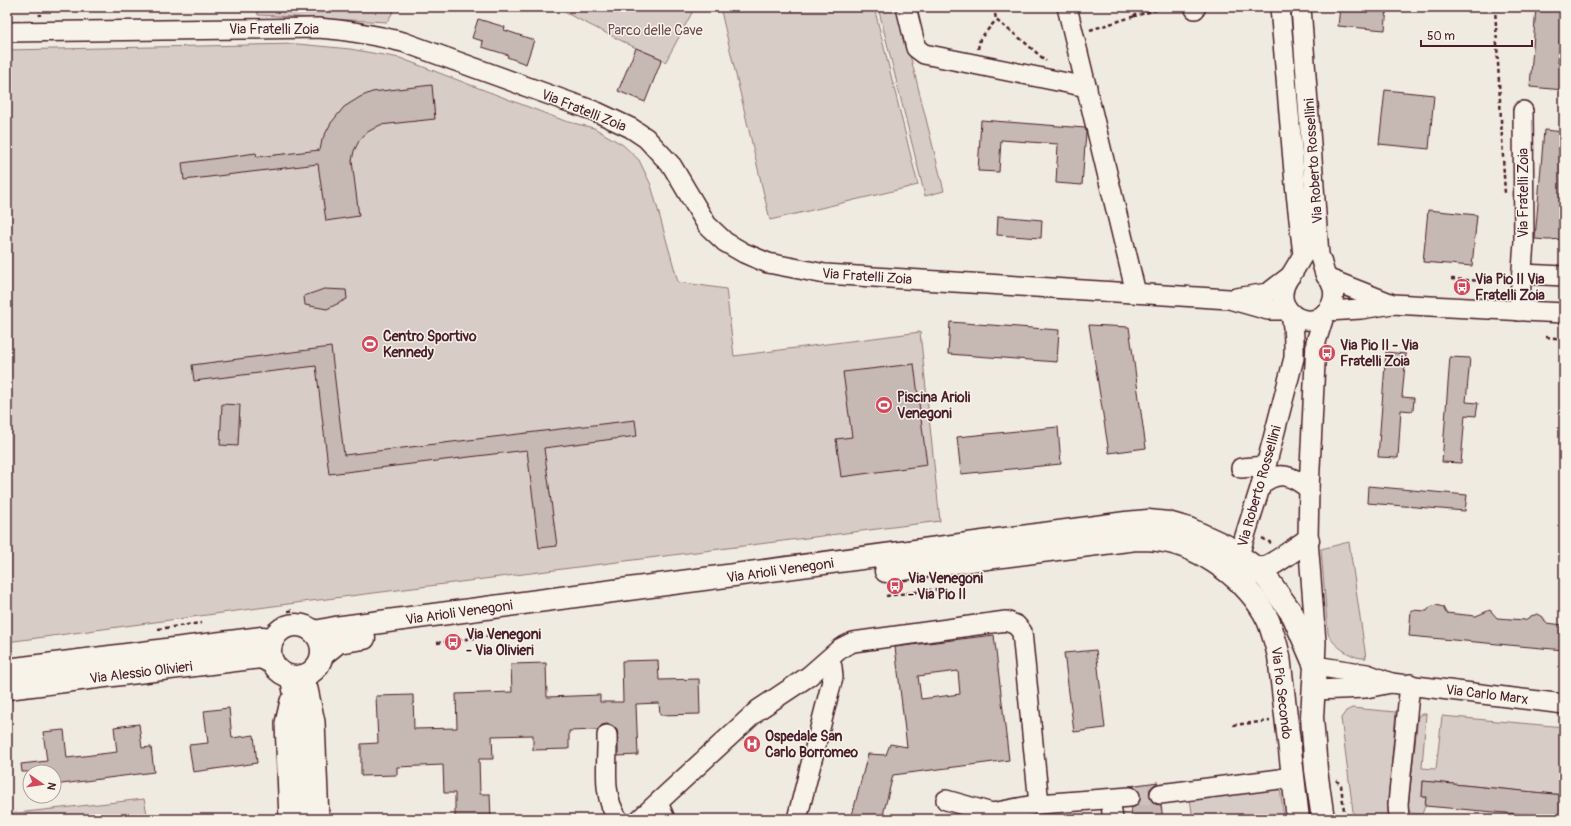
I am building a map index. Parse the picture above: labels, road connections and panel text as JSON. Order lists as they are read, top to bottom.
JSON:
{
  "streets": {
    "main road": [
      "Via Arioli Venegoni",
      "Via Alessio Olivieri",
      "Via Pio Secondo",
      "Via Carlo Marx"
    ],
    "street": ["Via Fratelli Zoia", "Via Roberto Rossellini"]
  },
  "crossings": [
    ["Via Fratelli Zoia", "Via Roberto Rossellini"],
    ["Via Roberto Rossellini", "Via Arioli Venegoni"],
    ["Via Roberto Rossellini", "Via Pio Secondo"],
    ["Via Arioli Venegoni", "Via Alessio Olivieri"],
    ["Via Arioli Venegoni", "Via Pio Secondo"],
    ["Via Pio Secondo", "Via Carlo Marx"]
  ],
  "parks": ["Parco delle Cave"],
  "places": {
    "bus stop": [
      "Via Pio II Via Fratelli Zoia",
      "Via Pio II - Via Fratelli Zoia",
      "Via Venegoni - Via Pio II",
      "Via Venegoni - Via Olivieri"
    ],
    "sports": ["Centro Sportivo Kennedy", "Piscina Arioli Venegoni"],
    "hospital": ["Ospedale San Carlo Borromeo"]
  },
  "scale_bar": "50 m",
  "north": "right"
}
